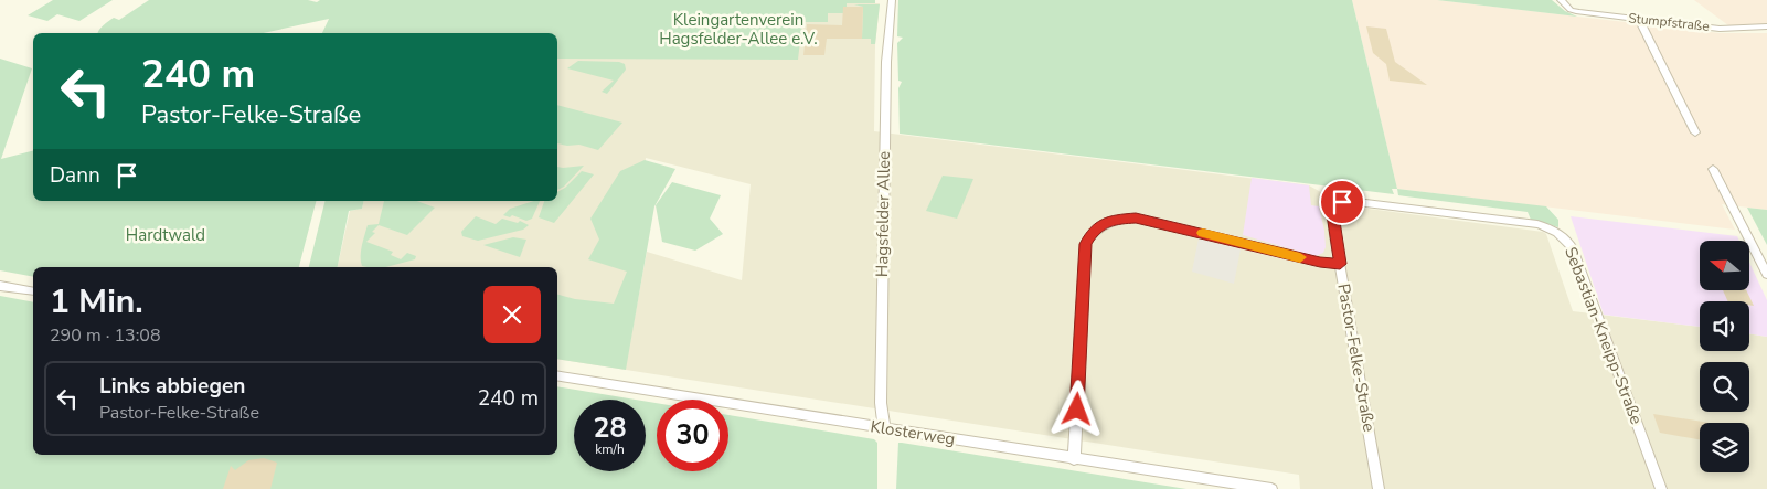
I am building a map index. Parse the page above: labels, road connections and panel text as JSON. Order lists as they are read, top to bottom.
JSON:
{
  "streets": {
    "street": [
      "Stumpfstraße",
      "Hagsfelder Allee",
      "Sebastian-Kneipp-Straße",
      "Pastor-Felke-Straße",
      "Klosterweg"
    ]
  },
  "crossings": [
    ["Hagsfelder Allee", "Klosterweg"],
    ["Sebastian-Kneipp-Straße", "Pastor-Felke-Straße"]
  ],
  "parks": ["Kleingartenverein Hagsfelder-Allee e.V.", "Hardtwald"],
  "north": "left",
  "page": {
    "turn": ["240 m", "Pastor-Felke-Straße"],
    "then": "Dann",
    "heading": ["1 Min.", "290 m · 13:08"],
    "list": [
      {
        "name": "Links abbiegen",
        "note": "Pastor-Felke-Straße",
        "value": "240 m"
      }
    ],
    "speed": "28 km/h",
    "limit": "30"
  }
}
